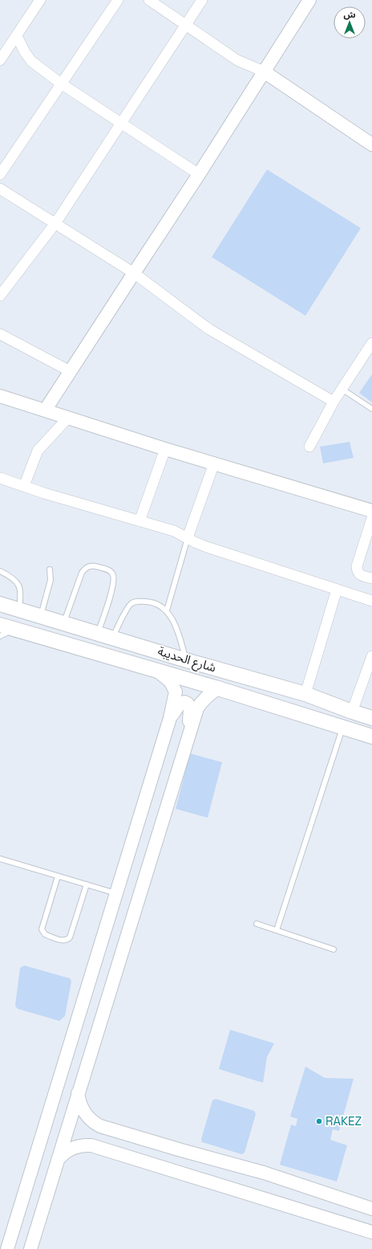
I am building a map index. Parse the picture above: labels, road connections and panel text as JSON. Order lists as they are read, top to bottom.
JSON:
{
  "streets": {
    "main road": ["شارع الحديبة"]
  },
  "places": ["RAKEZ"],
  "north": "top"
}
